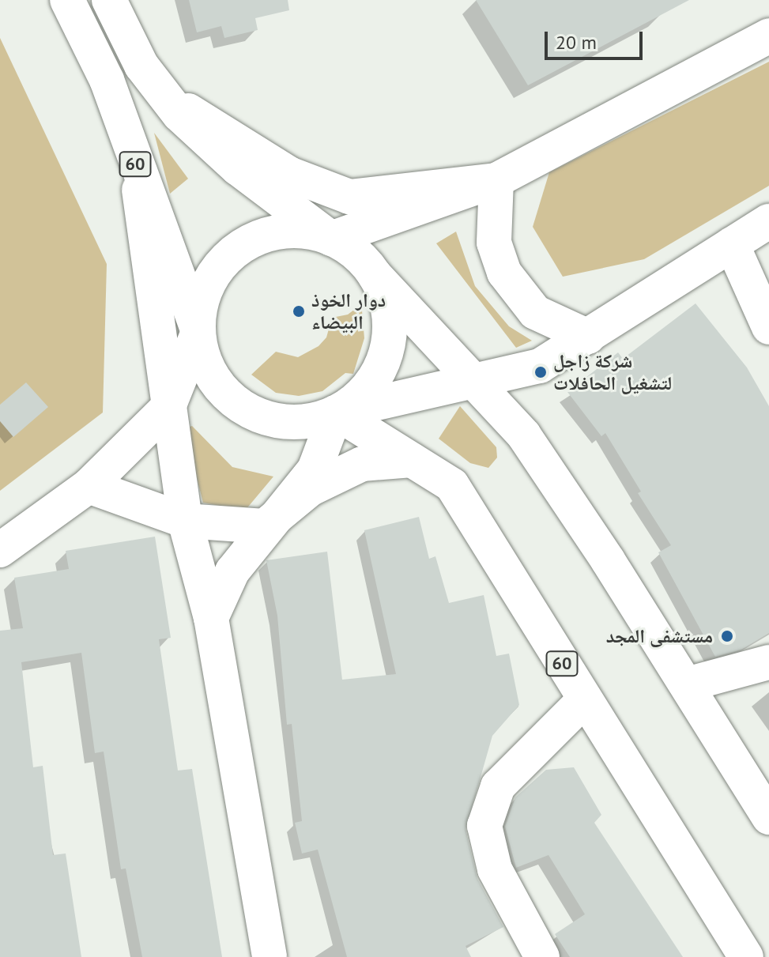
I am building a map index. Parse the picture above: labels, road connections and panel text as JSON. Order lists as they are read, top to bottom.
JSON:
{
  "streets": {
    "street": ["60"]
  },
  "places": ["دوار الخوذ البيضاء", "شركة زاجل لتشغيل الحافلات", "مستشفى المجد"],
  "scale_bar": "20 m"
}
